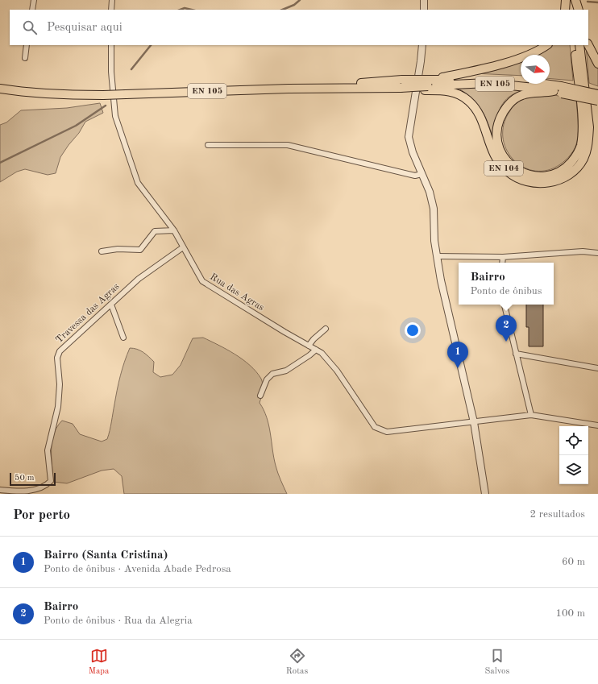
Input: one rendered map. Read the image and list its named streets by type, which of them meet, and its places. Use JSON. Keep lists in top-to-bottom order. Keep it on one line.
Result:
{"streets":{"main road":["EN 105","EN 104"],"street":["Rua das Agras","Travessa das Agras"]},"crossings":[["EN 105","EN 104"],["Rua das Agras","Travessa das Agras"]],"scale_bar":"50 m","north":"right","page":{"search":"Pesquisar aqui","popup":["Bairro","Ponto de ônibus"],"pins":["2","1"],"scale":"50 m","heading":["Por perto","2 resultados"],"list":[{"mark":"1","name":"Bairro (Santa Cristina)","note":"Ponto de ônibus · Avenida Abade Pedrosa","value":"60 m"},{"mark":"2","name":"Bairro","note":"Ponto de ônibus · Rua da Alegria","value":"100 m"}],"nav":["Mapa","Rotas","Salvos"]}}
